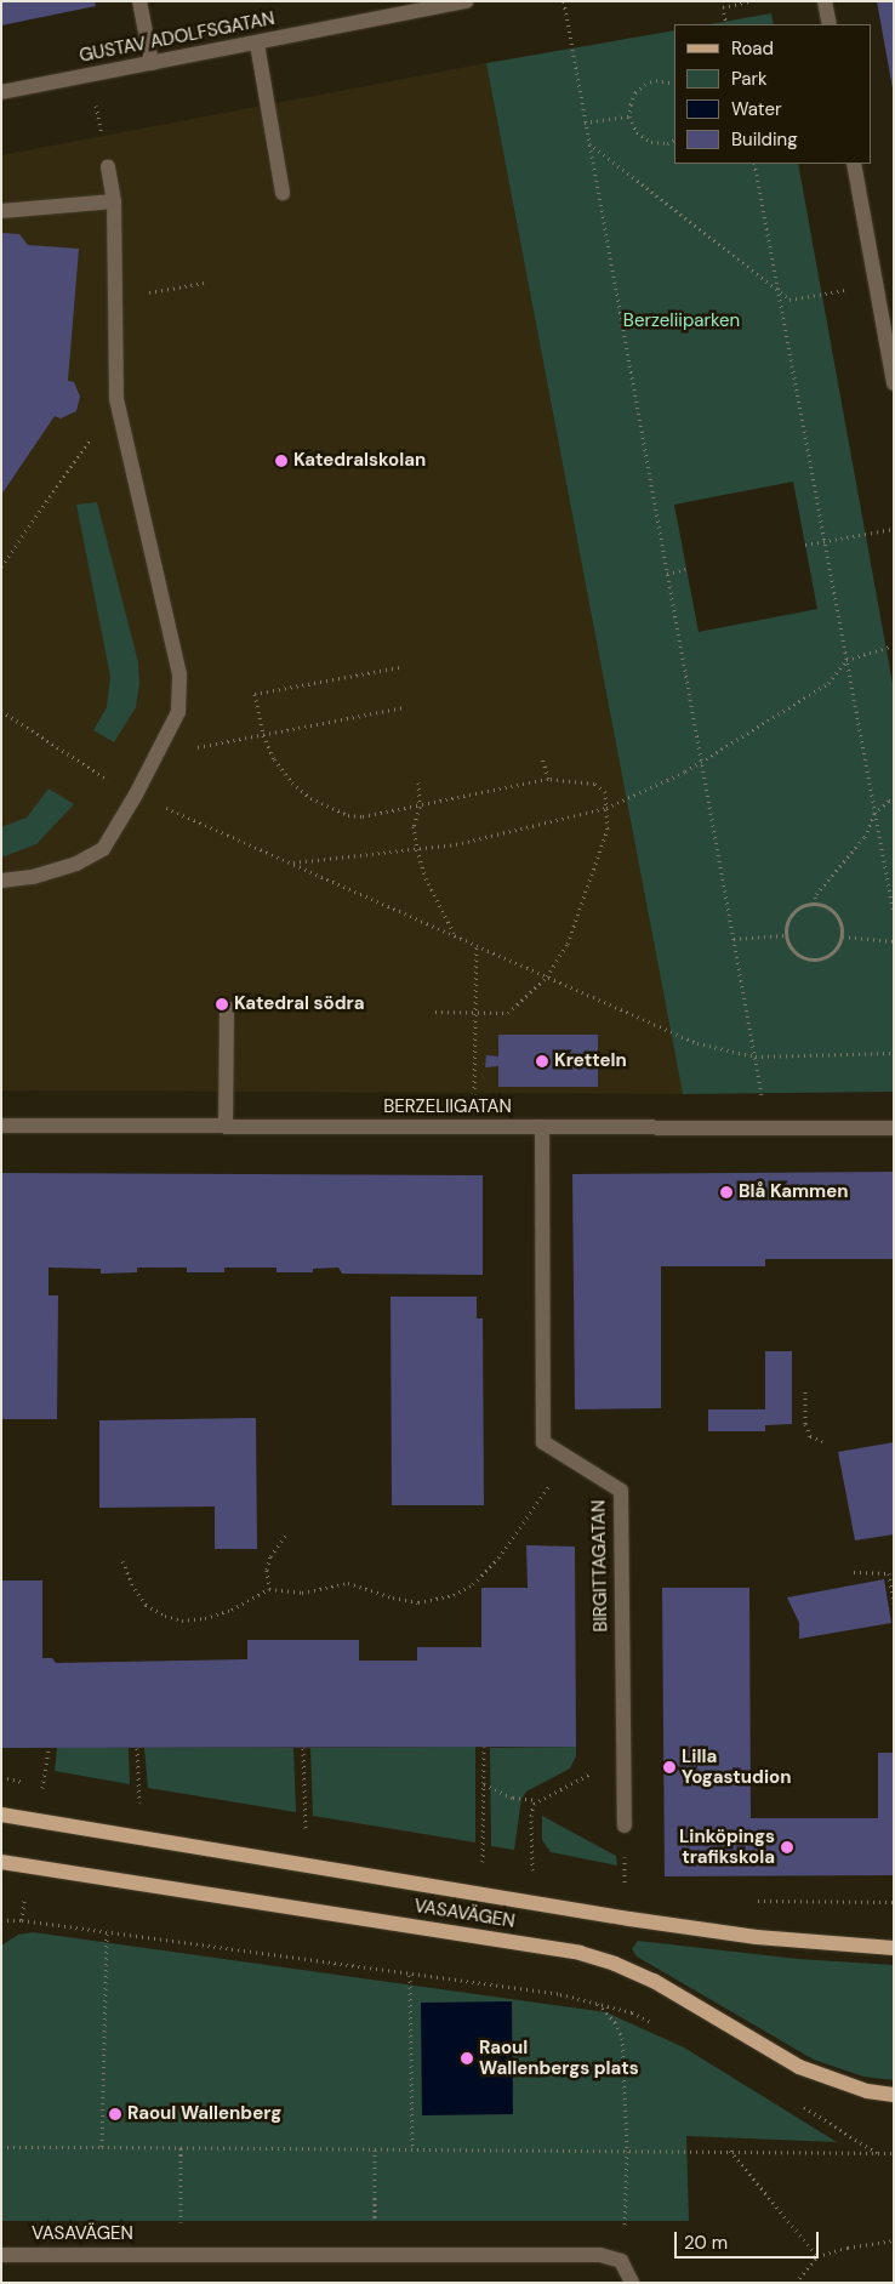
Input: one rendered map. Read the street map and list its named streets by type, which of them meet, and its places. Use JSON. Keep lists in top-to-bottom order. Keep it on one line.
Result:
{"streets":{"main road":["VASAVÄGEN"],"street":["GUSTAV ADOLFSGATAN","BERZELIIGATAN","BIRGITTAGATAN"]},"crossings":[["BERZELIIGATAN","BIRGITTAGATAN"]],"parks":["Berzeliiparken"],"places":["Katedralskolan","Katedral södra","Kretteln","Blå Kammen","Lilla Yogastudion","Linköpings trafikskola","Raoul Wallenbergs plats","Raoul Wallenberg"],"legend":["Road","Park","Water","Building"],"scale_bar":"20 m"}
